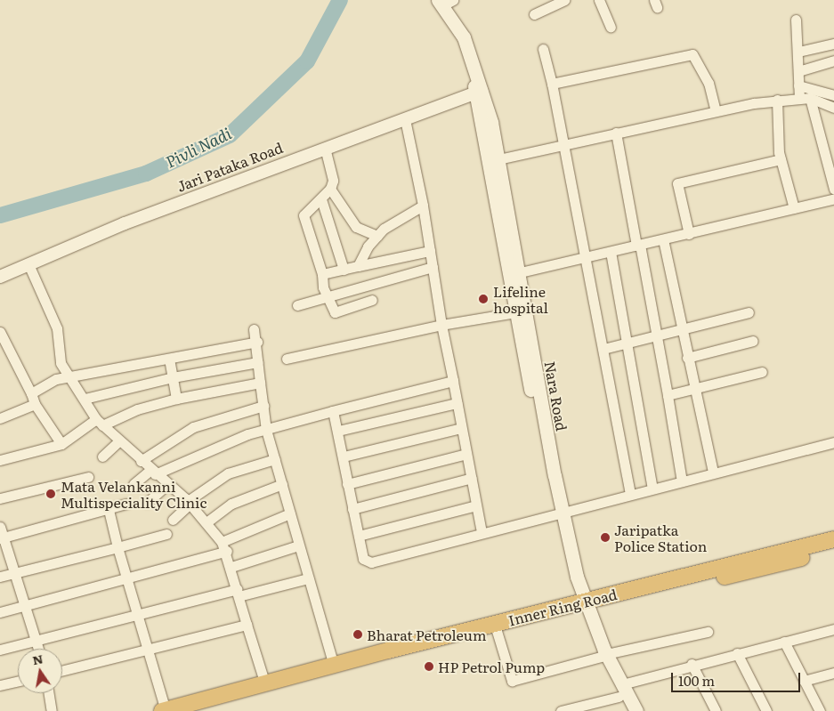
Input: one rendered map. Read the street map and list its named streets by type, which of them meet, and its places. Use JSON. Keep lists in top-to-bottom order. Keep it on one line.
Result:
{"streets":{"highway":["Inner Ring Road"],"main road":["Nara Road"],"street":["Jari Pataka Road"]},"crossings":[["Jari Pataka Road","Nara Road"],["Nara Road","Inner Ring Road"]],"water":["Pivli Nadi"],"places":["Lifeline hospital","Mata Velankanni Multispeciality Clinic","Jaripatka Police Station","Bharat Petroleum","HP Petrol Pump"],"scale_bar":"100 m","north":"top"}
